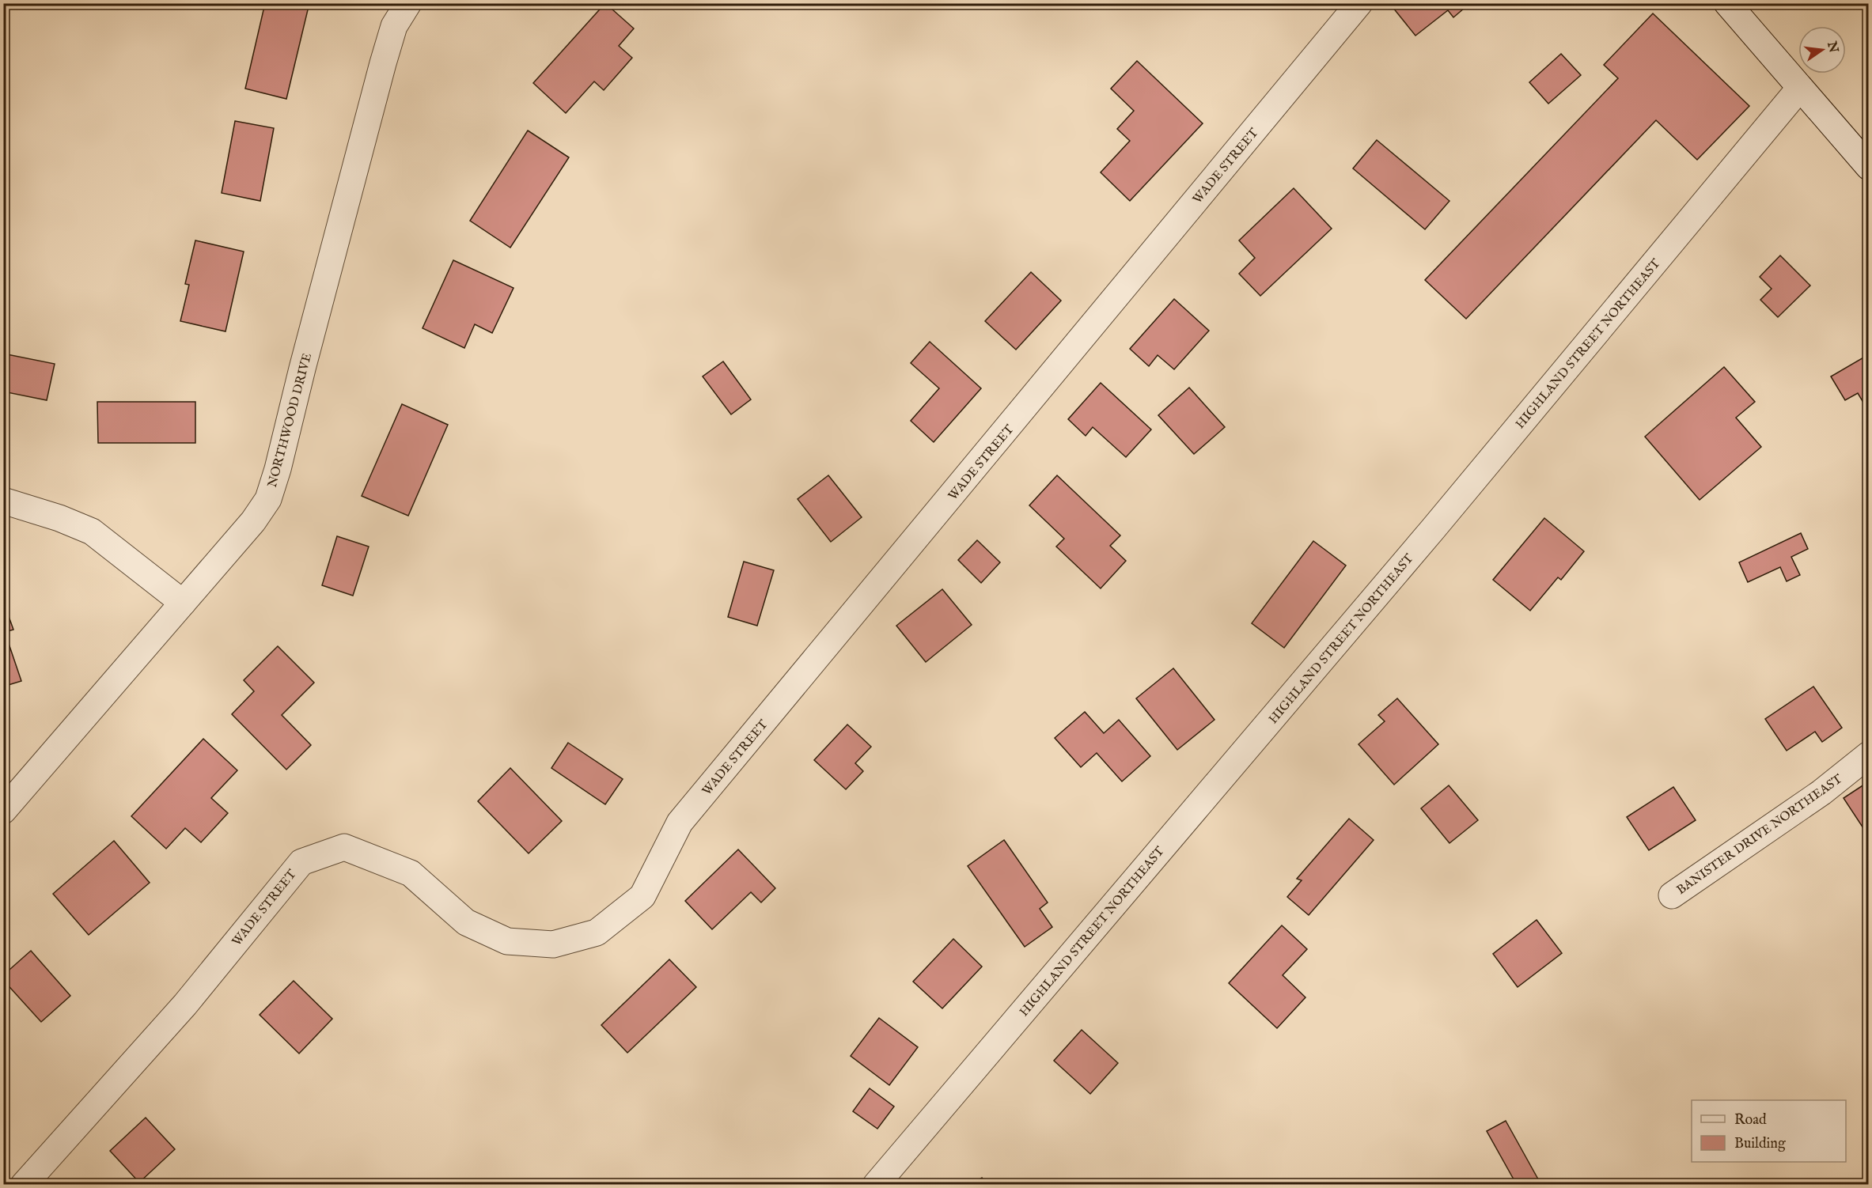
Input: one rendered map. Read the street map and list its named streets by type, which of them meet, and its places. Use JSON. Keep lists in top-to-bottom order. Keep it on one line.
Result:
{"streets":{"street":["WADE STREET","HIGHLAND STREET NORTHEAST","NORTHWOOD DRIVE","BANISTER DRIVE NORTHEAST"]},"legend":["Road","Building"],"north":"right"}
